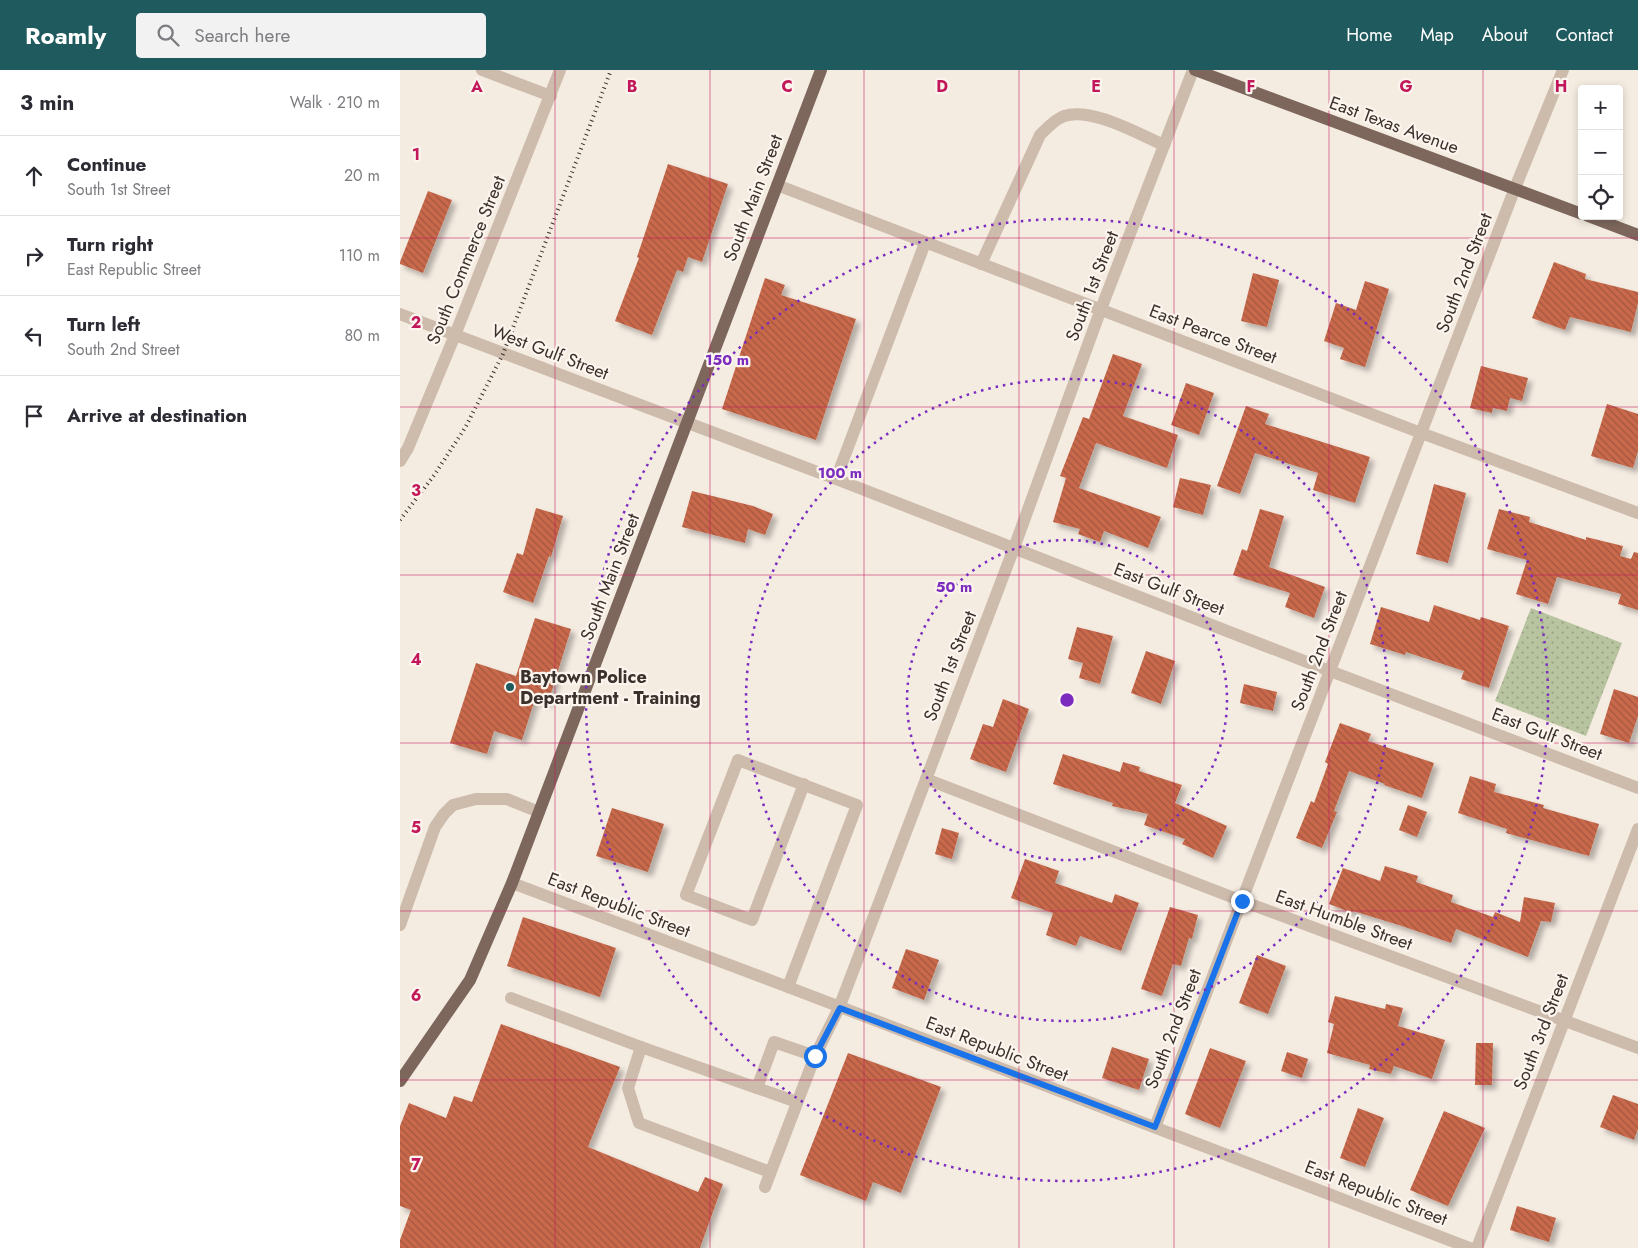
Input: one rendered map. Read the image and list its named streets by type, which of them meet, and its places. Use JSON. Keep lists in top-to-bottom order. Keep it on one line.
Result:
{"streets":{"main road":["East Texas Avenue","South Main Street"],"street":["South Commerce Street","South 2nd Street","South 1st Street","East Pearce Street","West Gulf Street","East Gulf Street","East Republic Street","East Humble Street","South 3rd Street"]},"crossings":[["East Texas Avenue","South 2nd Street"],["East Texas Avenue","South 1st Street"],["South Main Street","East Pearce Street"],["South Main Street","West Gulf Street"],["South Main Street","East Gulf Street"],["South Main Street","East Republic Street"],["South Commerce Street","West Gulf Street"],["South 2nd Street","East Pearce Street"],["South 2nd Street","East Gulf Street"],["South 2nd Street","East Republic Street"],["South 2nd Street","East Humble Street"],["South 1st Street","East Pearce Street"],["South 1st Street","East Gulf Street"],["South 1st Street","East Republic Street"],["South 1st Street","East Humble Street"],["West Gulf Street","East Gulf Street"],["East Humble Street","South 3rd Street"]],"places":["Baytown Police Department - Training"],"page":{"header":"Roamly","search":"Search here","nav":["Home","Map","About","Contact"],"heading":["3 min","Walk · 210 m"],"map_buttons":["+","−"],"list":[["Continue","South 1st Street","20 m"],["Turn right","East Republic Street","110 m"],["Turn left","South 2nd Street","80 m"],"Arrive at destination"]},"grid":{"columns":["A","B","C","D","E","F","G","H"],"rows":["1","2","3","4","5","6","7"]},"rings":["150 m","100 m","50 m"]}
